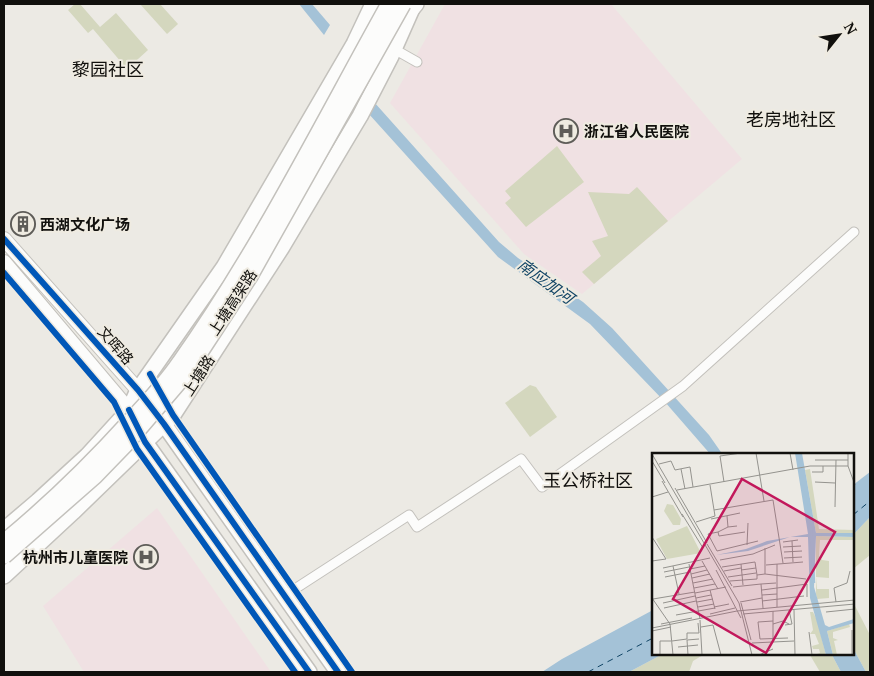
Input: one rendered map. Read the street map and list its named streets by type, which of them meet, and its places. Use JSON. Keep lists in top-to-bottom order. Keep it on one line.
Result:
{"streets":{"main road":["上塘高架路","文晖路","上塘路"]},"crossings":[["上塘高架路","上塘路"],["文晖路","上塘路"]],"districts":["黎园社区","老房地社区","玉公桥社区"],"water":["南应加河"],"places":{"hospital":["浙江省人民医院","杭州市儿童医院"],"building":["西湖文化广场"]},"north":"top right"}
